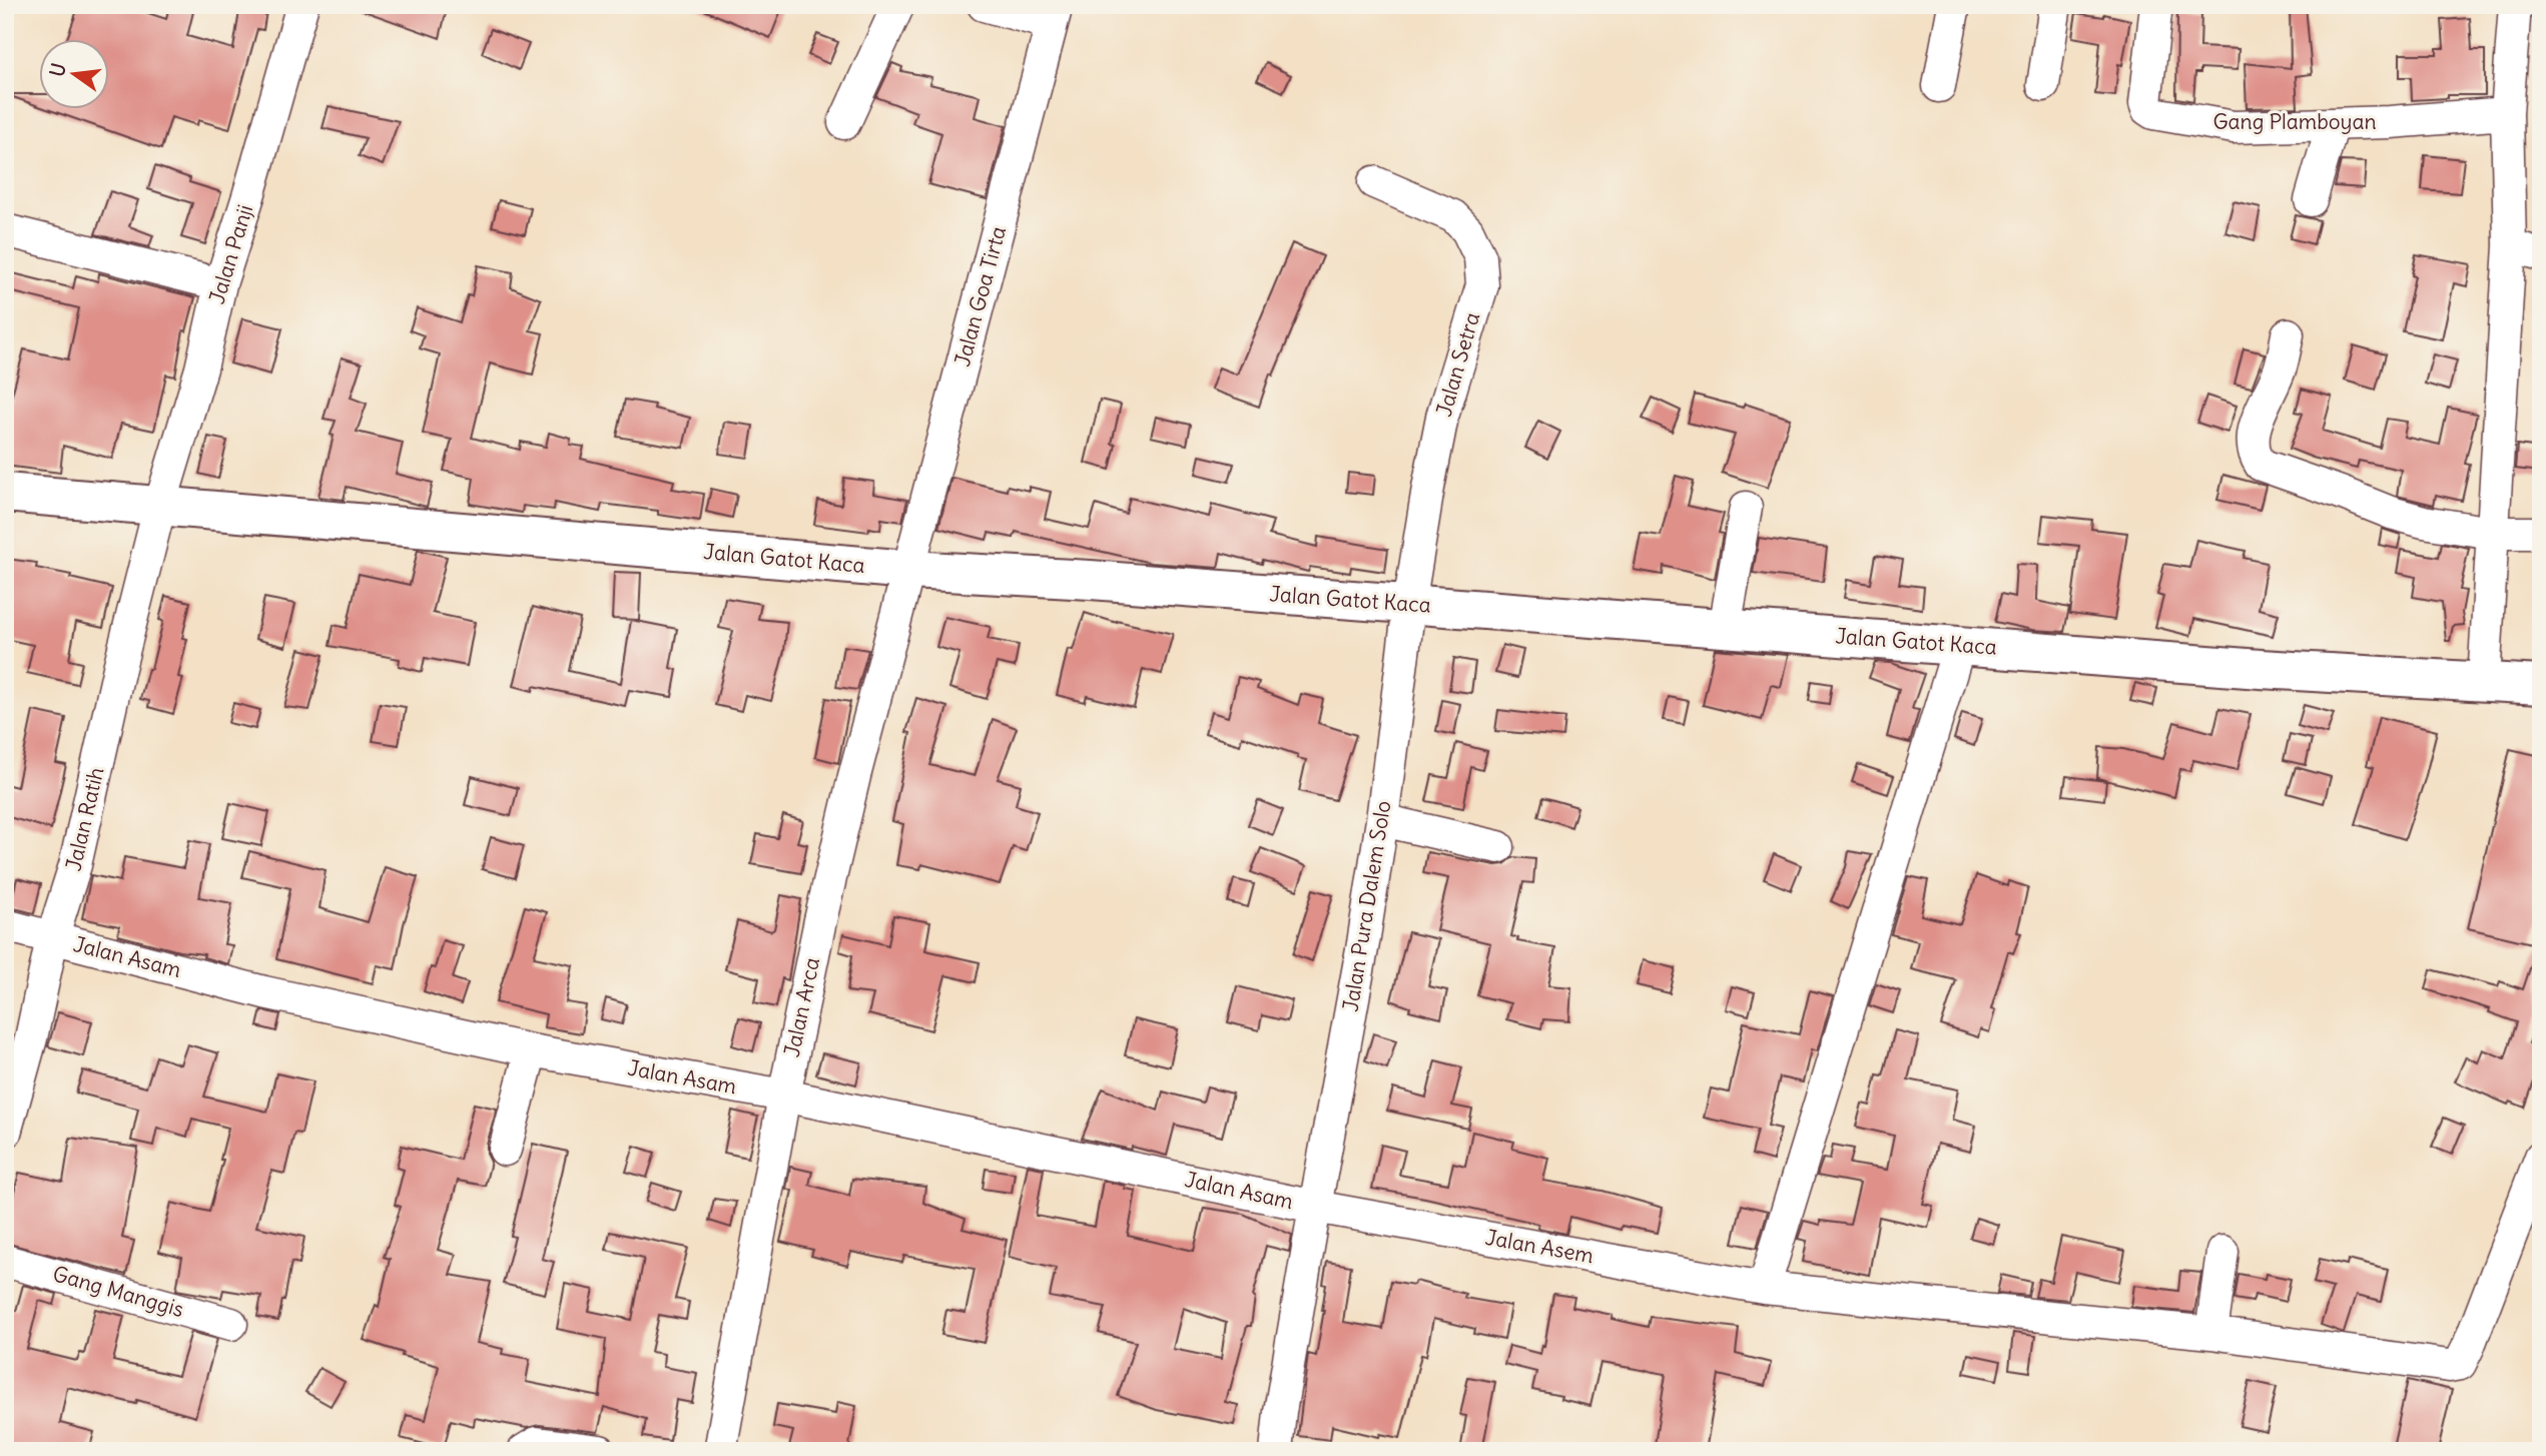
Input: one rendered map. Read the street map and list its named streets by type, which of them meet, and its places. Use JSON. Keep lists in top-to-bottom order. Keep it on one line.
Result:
{"streets":{"main road":["Jalan Gatot Kaca"],"street":["Gang Plamboyan","Jalan Panji","Jalan Goa Tirta","Jalan Setra","Jalan Ratih","Jalan Pura Dalem Solo","Jalan Asam","Jalan Arca","Jalan Asem","Gang Manggis"]},"crossings":[["Jalan Panji","Jalan Gatot Kaca"],["Jalan Panji","Jalan Ratih"],["Jalan Goa Tirta","Jalan Gatot Kaca"],["Jalan Goa Tirta","Jalan Arca"],["Jalan Setra","Jalan Gatot Kaca"],["Jalan Setra","Jalan Pura Dalem Solo"],["Jalan Gatot Kaca","Jalan Ratih"],["Jalan Gatot Kaca","Jalan Pura Dalem Solo"],["Jalan Gatot Kaca","Jalan Arca"],["Jalan Ratih","Jalan Asam"],["Jalan Pura Dalem Solo","Jalan Asam"],["Jalan Pura Dalem Solo","Jalan Asem"],["Jalan Asam","Jalan Arca"],["Jalan Asam","Jalan Asem"]],"north":"left"}
